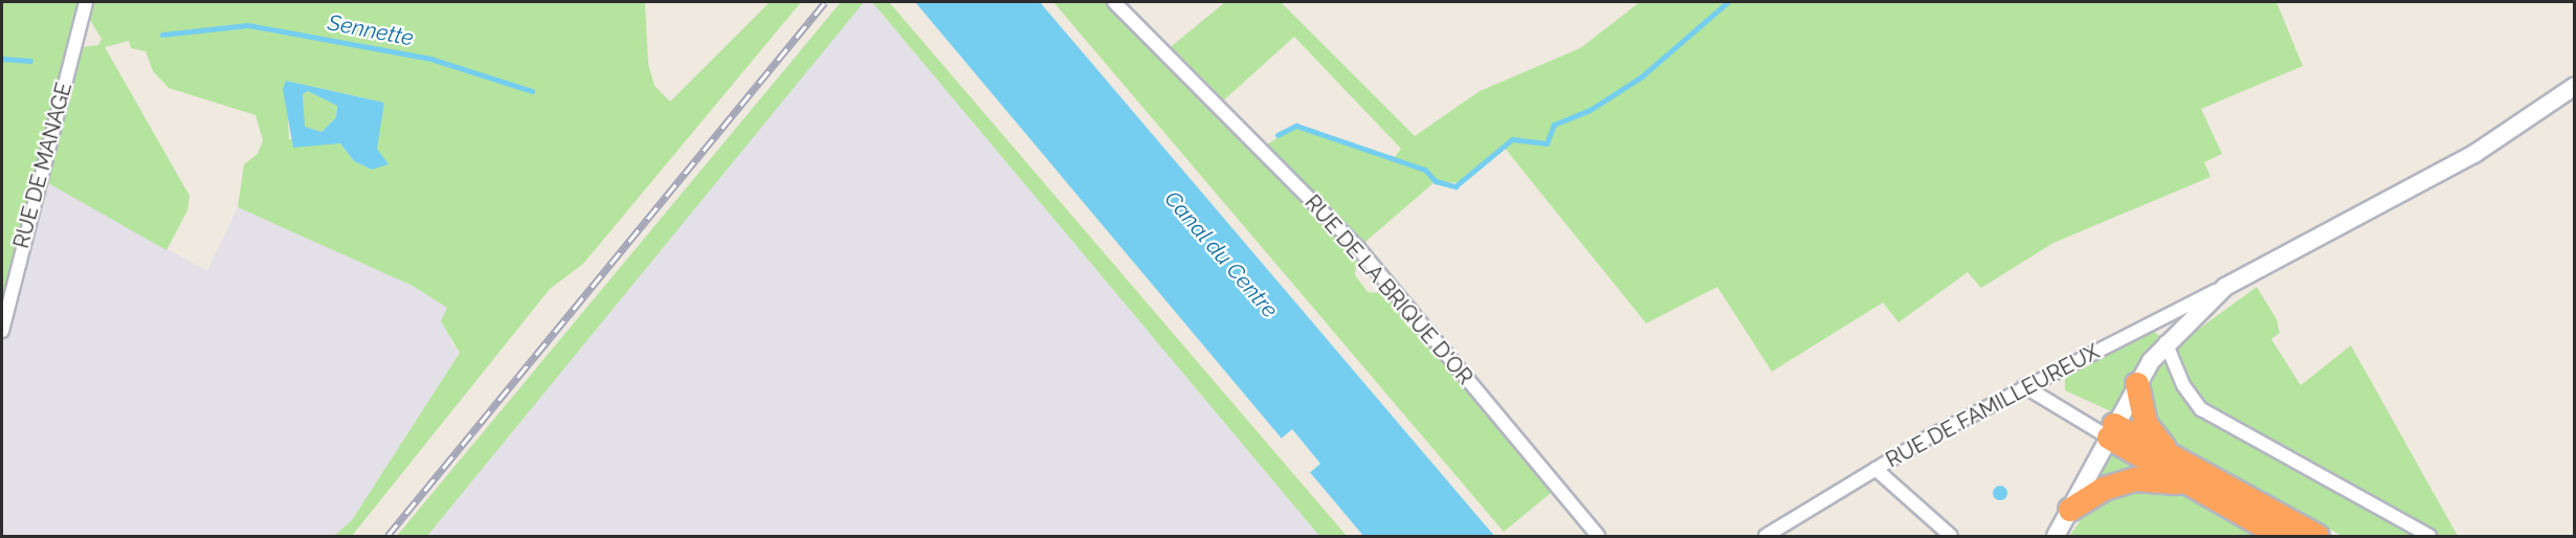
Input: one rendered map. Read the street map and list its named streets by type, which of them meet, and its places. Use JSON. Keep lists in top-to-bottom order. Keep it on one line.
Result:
{"streets":{"street":["RUE DE MANAGE","RUE DE LA BRIQUE D'OR","RUE DE FAMILLEUREUX"]},"water":["Sennette","Canal du Centre"]}
